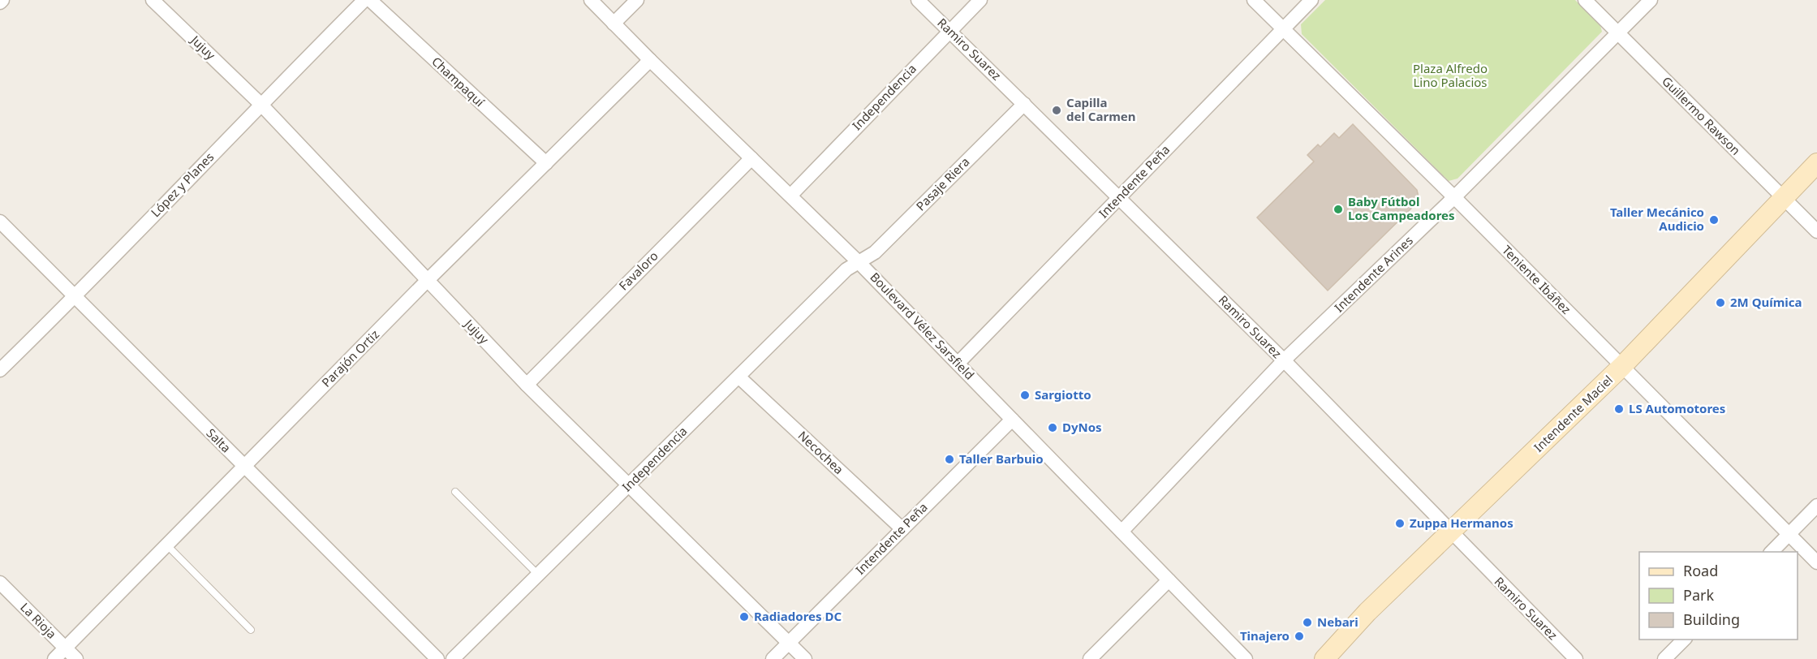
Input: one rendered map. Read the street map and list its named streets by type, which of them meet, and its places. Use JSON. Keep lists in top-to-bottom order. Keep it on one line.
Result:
{"streets":{"main road":["Intendente Maciel"],"street":["Jujuy","Ramiro Suarez","Champaquí","Independencia","Guillermo Rawson","Intendente Peña","Pasaje Riera","López y Planes","Favaloro","Intendente Arines","Teniente Ibáñez","Boulevard Vélez Sarsfield","Parajón Ortiz","Salta","Necochea","La Rioja"]},"crossings":[["Jujuy","Independencia"],["Jujuy","Intendente Peña"],["Jujuy","López y Planes"],["Jujuy","Favaloro"],["Jujuy","Parajón Ortiz"],["Ramiro Suarez","Independencia"],["Ramiro Suarez","Intendente Peña"],["Ramiro Suarez","Pasaje Riera"],["Ramiro Suarez","Intendente Arines"],["Ramiro Suarez","Intendente Maciel"],["Champaquí","Parajón Ortiz"],["Independencia","Pasaje Riera"],["Independencia","Boulevard Vélez Sarsfield"],["Independencia","Necochea"],["Guillermo Rawson","Intendente Arines"],["Guillermo Rawson","Intendente Maciel"],["Intendente Peña","Teniente Ibáñez"],["Intendente Peña","Boulevard Vélez Sarsfield"],["Intendente Peña","Necochea"],["Pasaje Riera","Boulevard Vélez Sarsfield"],["López y Planes","Salta"],["Favaloro","Boulevard Vélez Sarsfield"],["Intendente Arines","Teniente Ibáñez"],["Intendente Arines","Boulevard Vélez Sarsfield"],["Teniente Ibáñez","Intendente Maciel"],["Boulevard Vélez Sarsfield","Parajón Ortiz"],["Parajón Ortiz","Salta"],["Parajón Ortiz","La Rioja"]],"parks":["Plaza Alfredo Lino Palacios"],"places":["Capilla del Carmen","Baby Fútbol Los Campeadores","Taller Mecánico Audicio","2M Química","Sargiotto","LS Automotores","DyNos","Taller Barbuio","Zuppa Hermanos","Radiadores DC","Nebari","Tinajero"],"legend":["Road","Park","Building"]}
